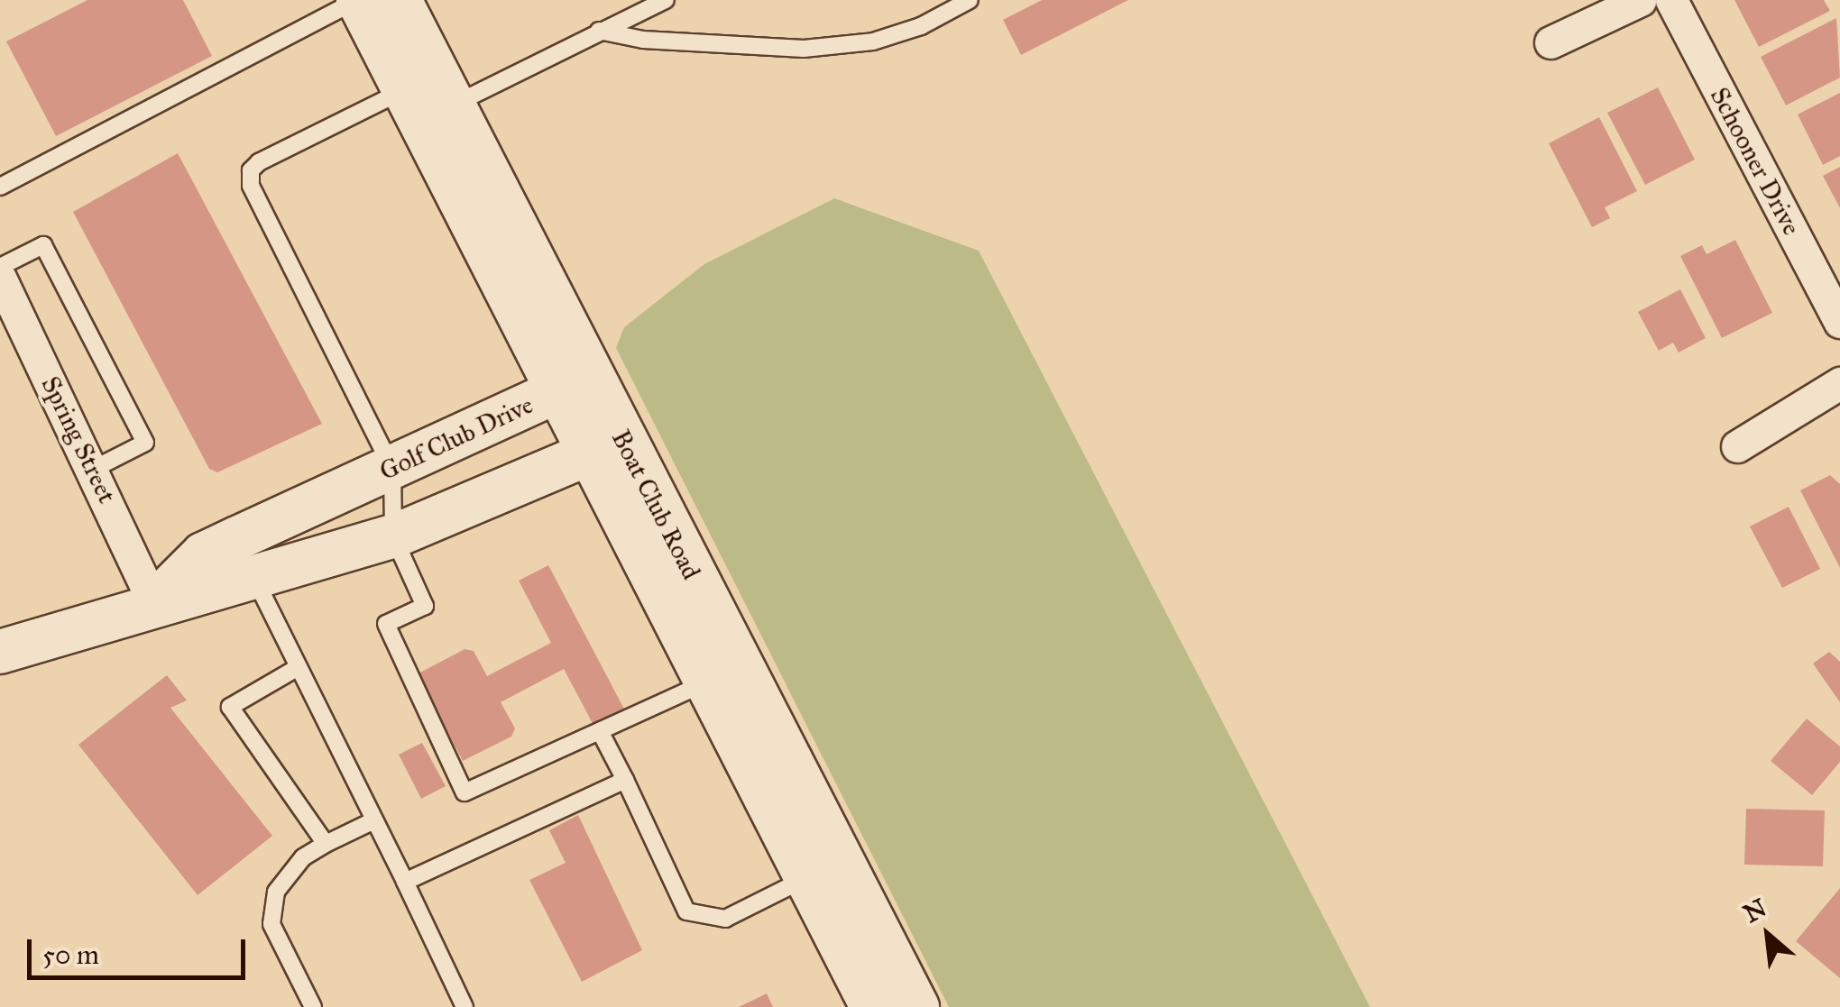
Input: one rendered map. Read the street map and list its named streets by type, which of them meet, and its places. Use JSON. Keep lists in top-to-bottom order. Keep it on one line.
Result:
{"streets":{"main road":["Golf Club Drive","Boat Club Road"],"street":["Schooner Drive","Spring Street"]},"crossings":[["Golf Club Drive","Spring Street"],["Golf Club Drive","Boat Club Road"]],"scale_bar":"50 m","north":"top left"}
